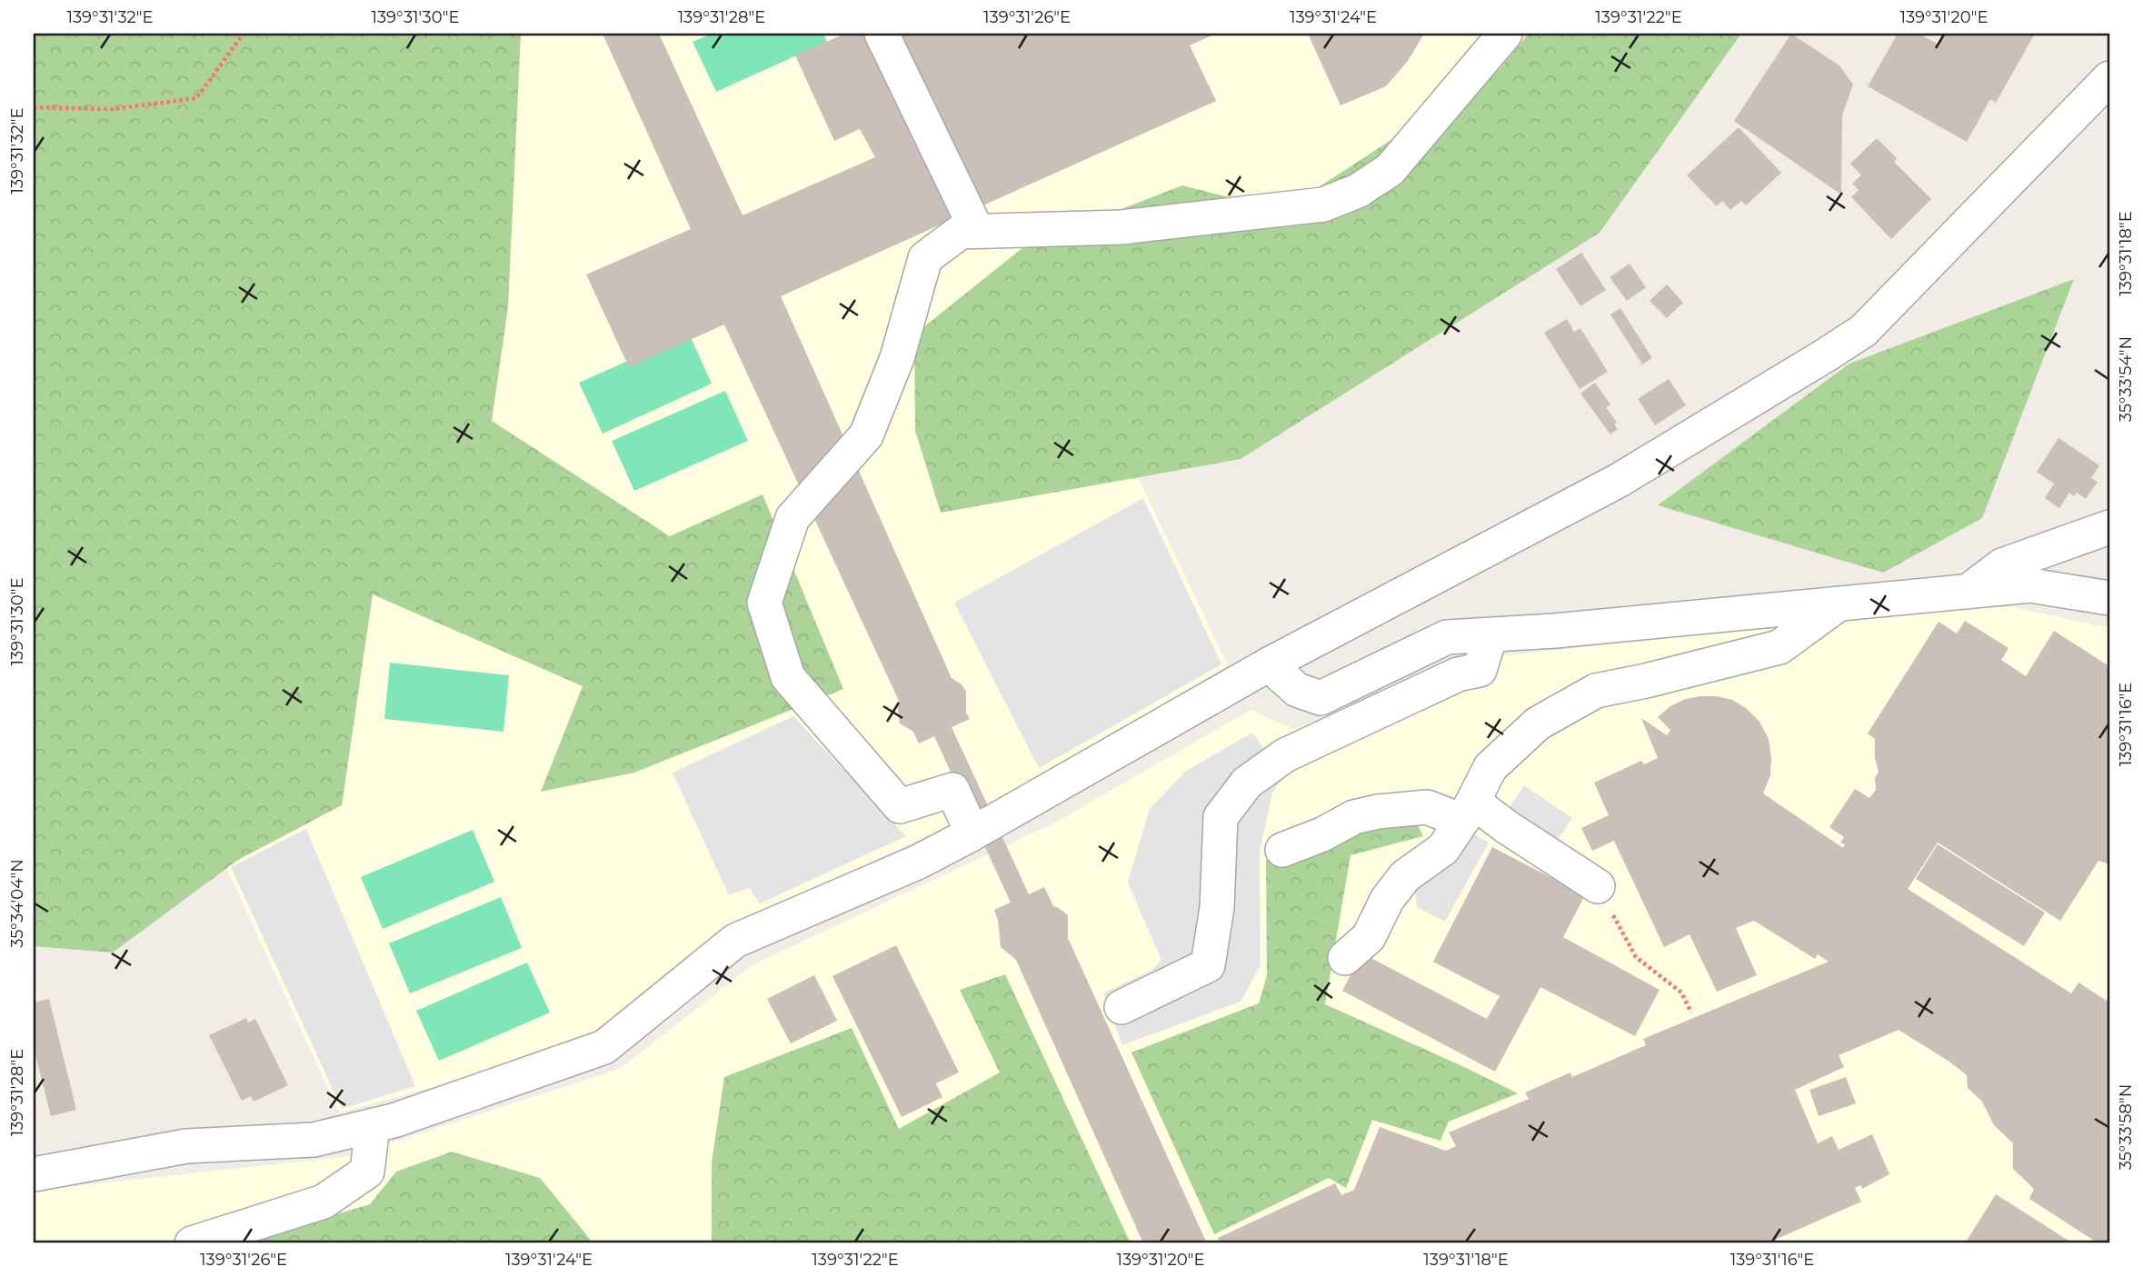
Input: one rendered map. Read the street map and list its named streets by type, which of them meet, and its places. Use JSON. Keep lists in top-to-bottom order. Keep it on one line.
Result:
{"coordinates":["139°31'32\"E","139°31'30\"E","139°31'28\"E","139°31'26\"E","139°31'24\"E","139°31'22\"E","139°31'20\"E","139°31'18\"E","35°33'54\"N","139°31'16\"E","35°34'04\"N","35°33'58\"N"]}
